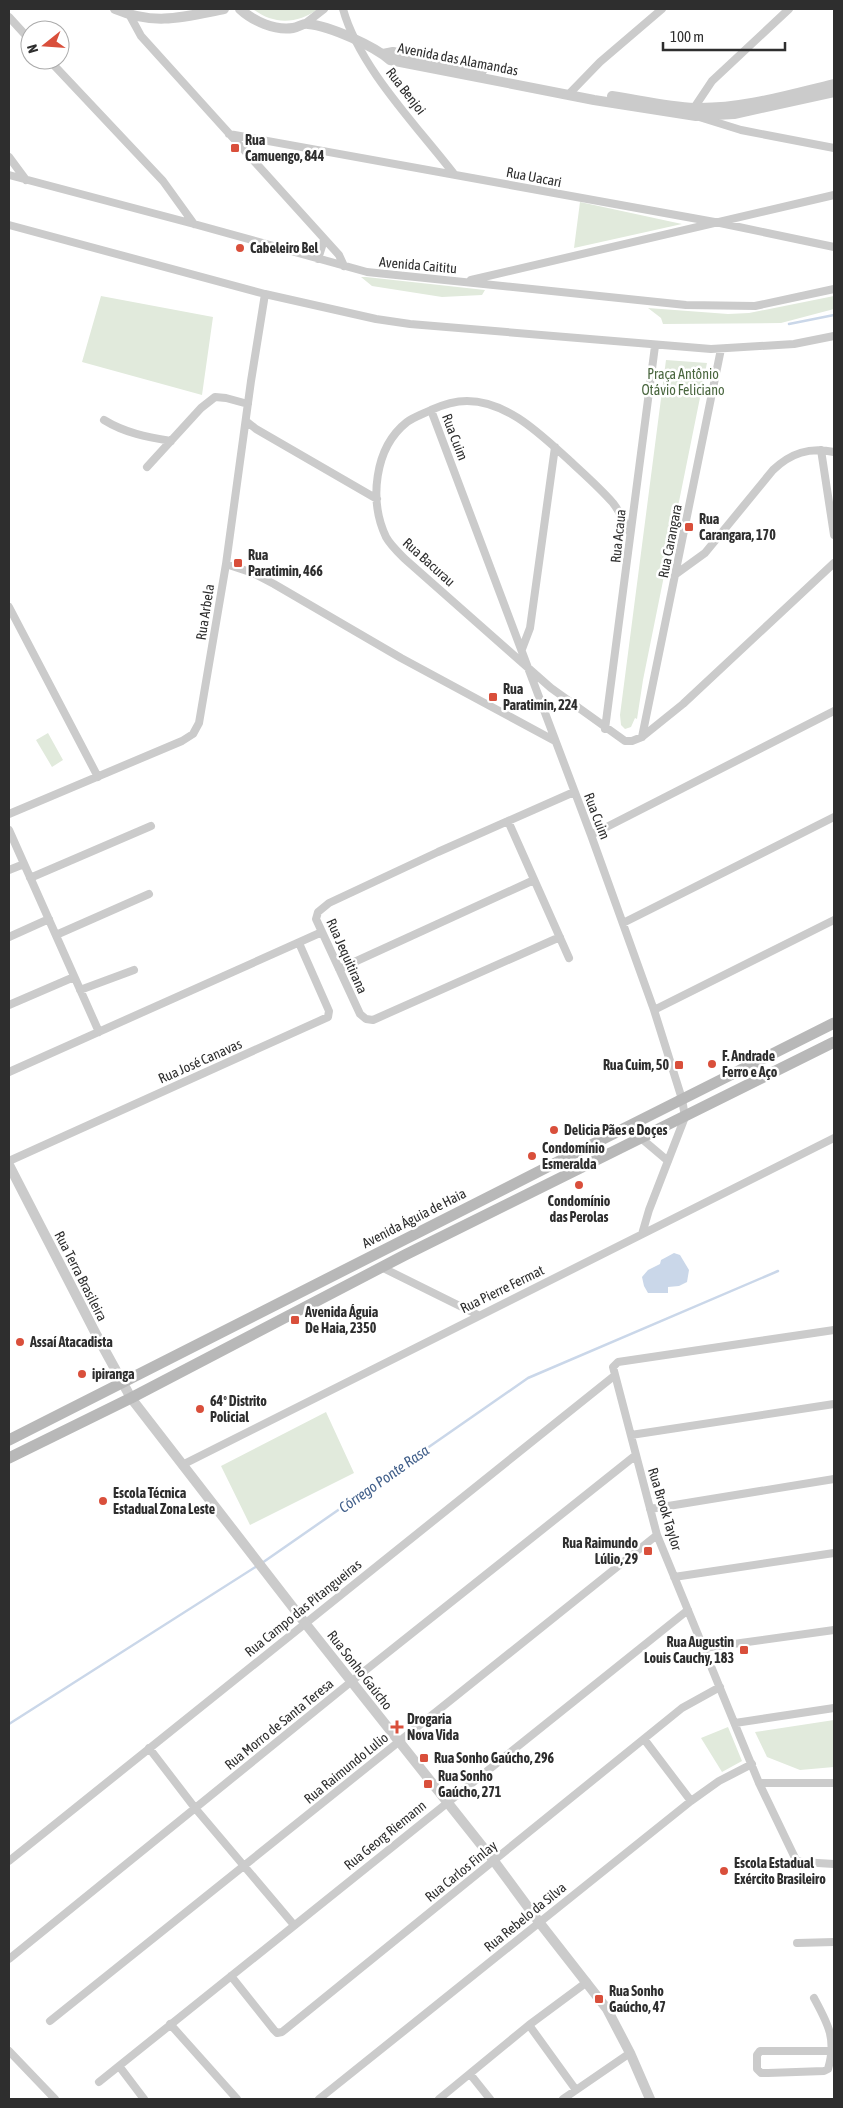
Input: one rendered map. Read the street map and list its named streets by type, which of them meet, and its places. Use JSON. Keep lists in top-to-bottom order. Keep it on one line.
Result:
{"streets":{"main road":["Avenida Águia de Haia"],"street":["Avenida das Alamandas","Rua Benjoi","Rua Uacari","Avenida Caititu","Rua Cuim","Rua Acaua","Rua Carangara","Rua Bacurau","Rua Arbela","Rua Jequitirana","Rua José Canavas","Rua Terra Brasileira","Rua Pierre Fermat","Rua Brook Taylor","Rua Campo das Pitangueiras","Rua Sonho Gaúcho","Rua Morro de Santa Teresa","Rua Raimundo Lulio","Rua Georg Riemann","Rua Carlos Finlay","Rua Rebelo da Silva"]},"crossings":[["Avenida das Alamandas","Rua Benjoi"],["Rua Benjoi","Rua Uacari"],["Rua Cuim","Rua Bacurau"],["Rua Cuim","Rua Jequitirana"],["Rua Cuim","Avenida Águia de Haia"],["Rua Acaua","Rua Bacurau"],["Avenida Águia de Haia","Rua Terra Brasileira"],["Avenida Águia de Haia","Rua Sonho Gaúcho"],["Rua Terra Brasileira","Rua Sonho Gaúcho"],["Rua Pierre Fermat","Rua Sonho Gaúcho"],["Rua Brook Taylor","Rua Campo das Pitangueiras"],["Rua Brook Taylor","Rua Morro de Santa Teresa"],["Rua Brook Taylor","Rua Raimundo Lulio"],["Rua Brook Taylor","Rua Georg Riemann"],["Rua Brook Taylor","Rua Carlos Finlay"],["Rua Brook Taylor","Rua Rebelo da Silva"],["Rua Campo das Pitangueiras","Rua Sonho Gaúcho"],["Rua Sonho Gaúcho","Rua Morro de Santa Teresa"],["Rua Sonho Gaúcho","Rua Raimundo Lulio"],["Rua Sonho Gaúcho","Rua Georg Riemann"],["Rua Sonho Gaúcho","Rua Carlos Finlay"],["Rua Sonho Gaúcho","Rua Rebelo da Silva"],["Rua Georg Riemann","Rua Carlos Finlay"]],"water":["Córrego Ponte Rasa"],"parks":["Praça Antônio Otávio Feliciano"],"places":{"transit":["Rua Camuengo, 844","Rua Carangara, 170","Rua Paratimin, 466","Rua Paratimin, 224","Rua Cuim, 50","Avenida Águia De Haia, 2350","Rua Raimundo Lúlio, 29","Rua Augustin Louis Cauchy, 183","Rua Sonho Gaúcho, 296","Rua Sonho Gaúcho, 271","Rua Sonho Gaúcho, 47"],"other":["Cabeleiro Bel","F. Andrade Ferro e Aço","Delicia Pães e Doçes","Condomínio Esmeralda","Condomínio das Perolas","Assaí Atacadista","ipiranga","64º Distrito Policial","Escola Técnica Estadual Zona Leste","Escola Estadual Exército Brasileiro"],"health":["Drogaria Nova Vida"]},"scale_bar":"100 m","north":"left"}
